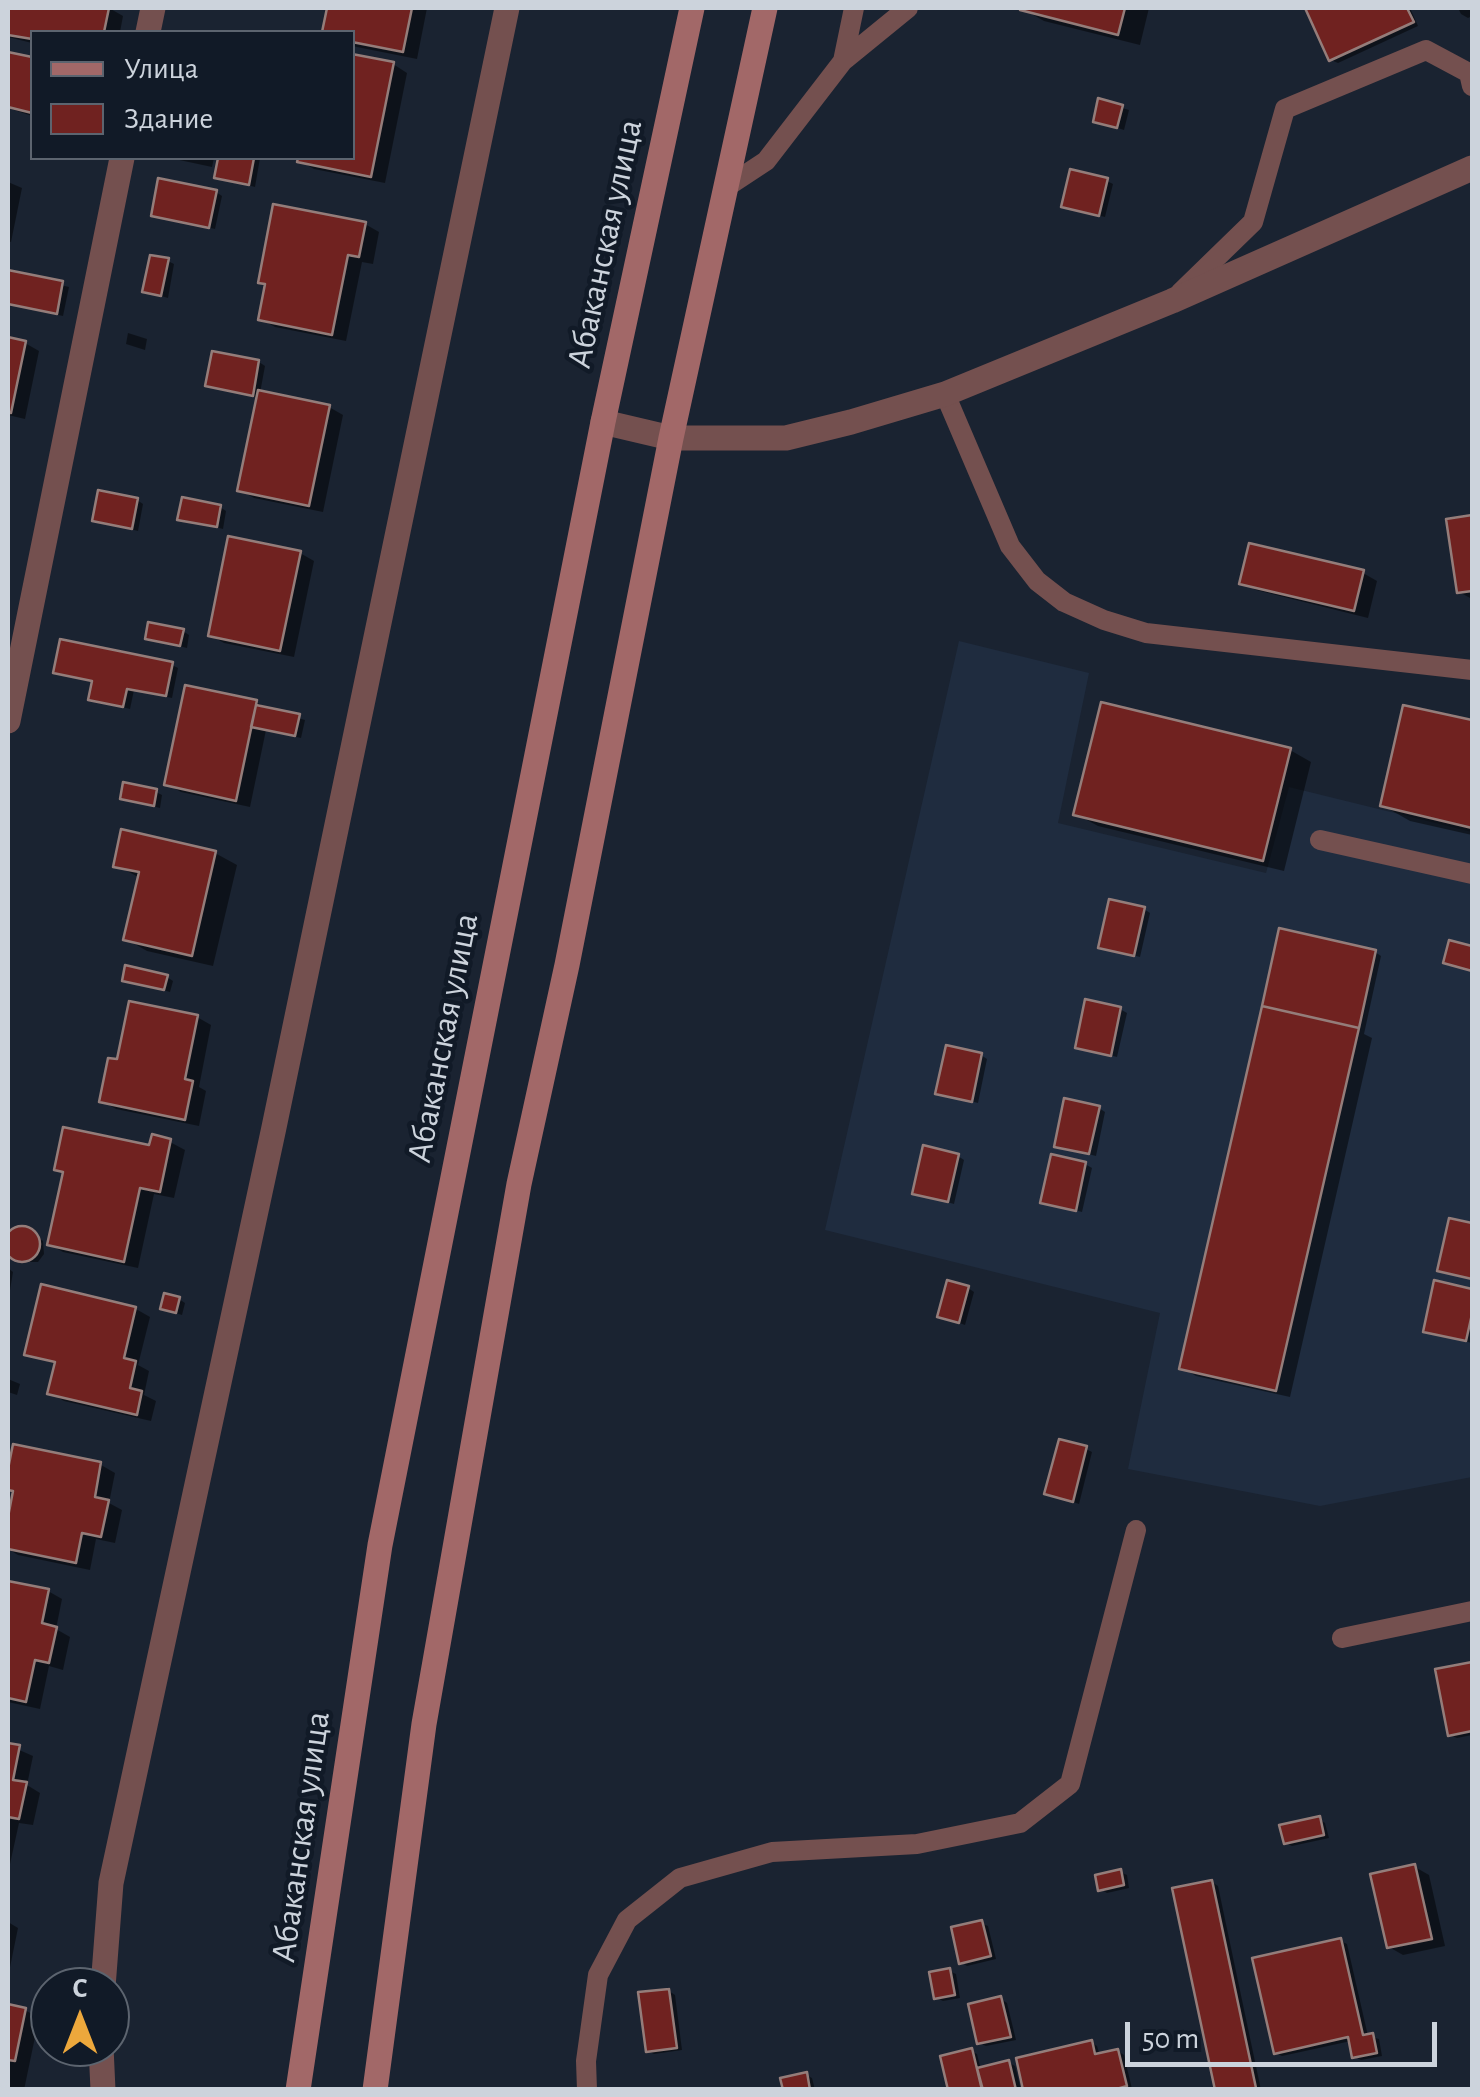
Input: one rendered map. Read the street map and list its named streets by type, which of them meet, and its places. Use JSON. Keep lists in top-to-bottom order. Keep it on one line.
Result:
{"streets":{"main road":["Абаканская улица"]},"legend":["Улица","Здание"],"scale_bar":"50 m","north":"top"}
